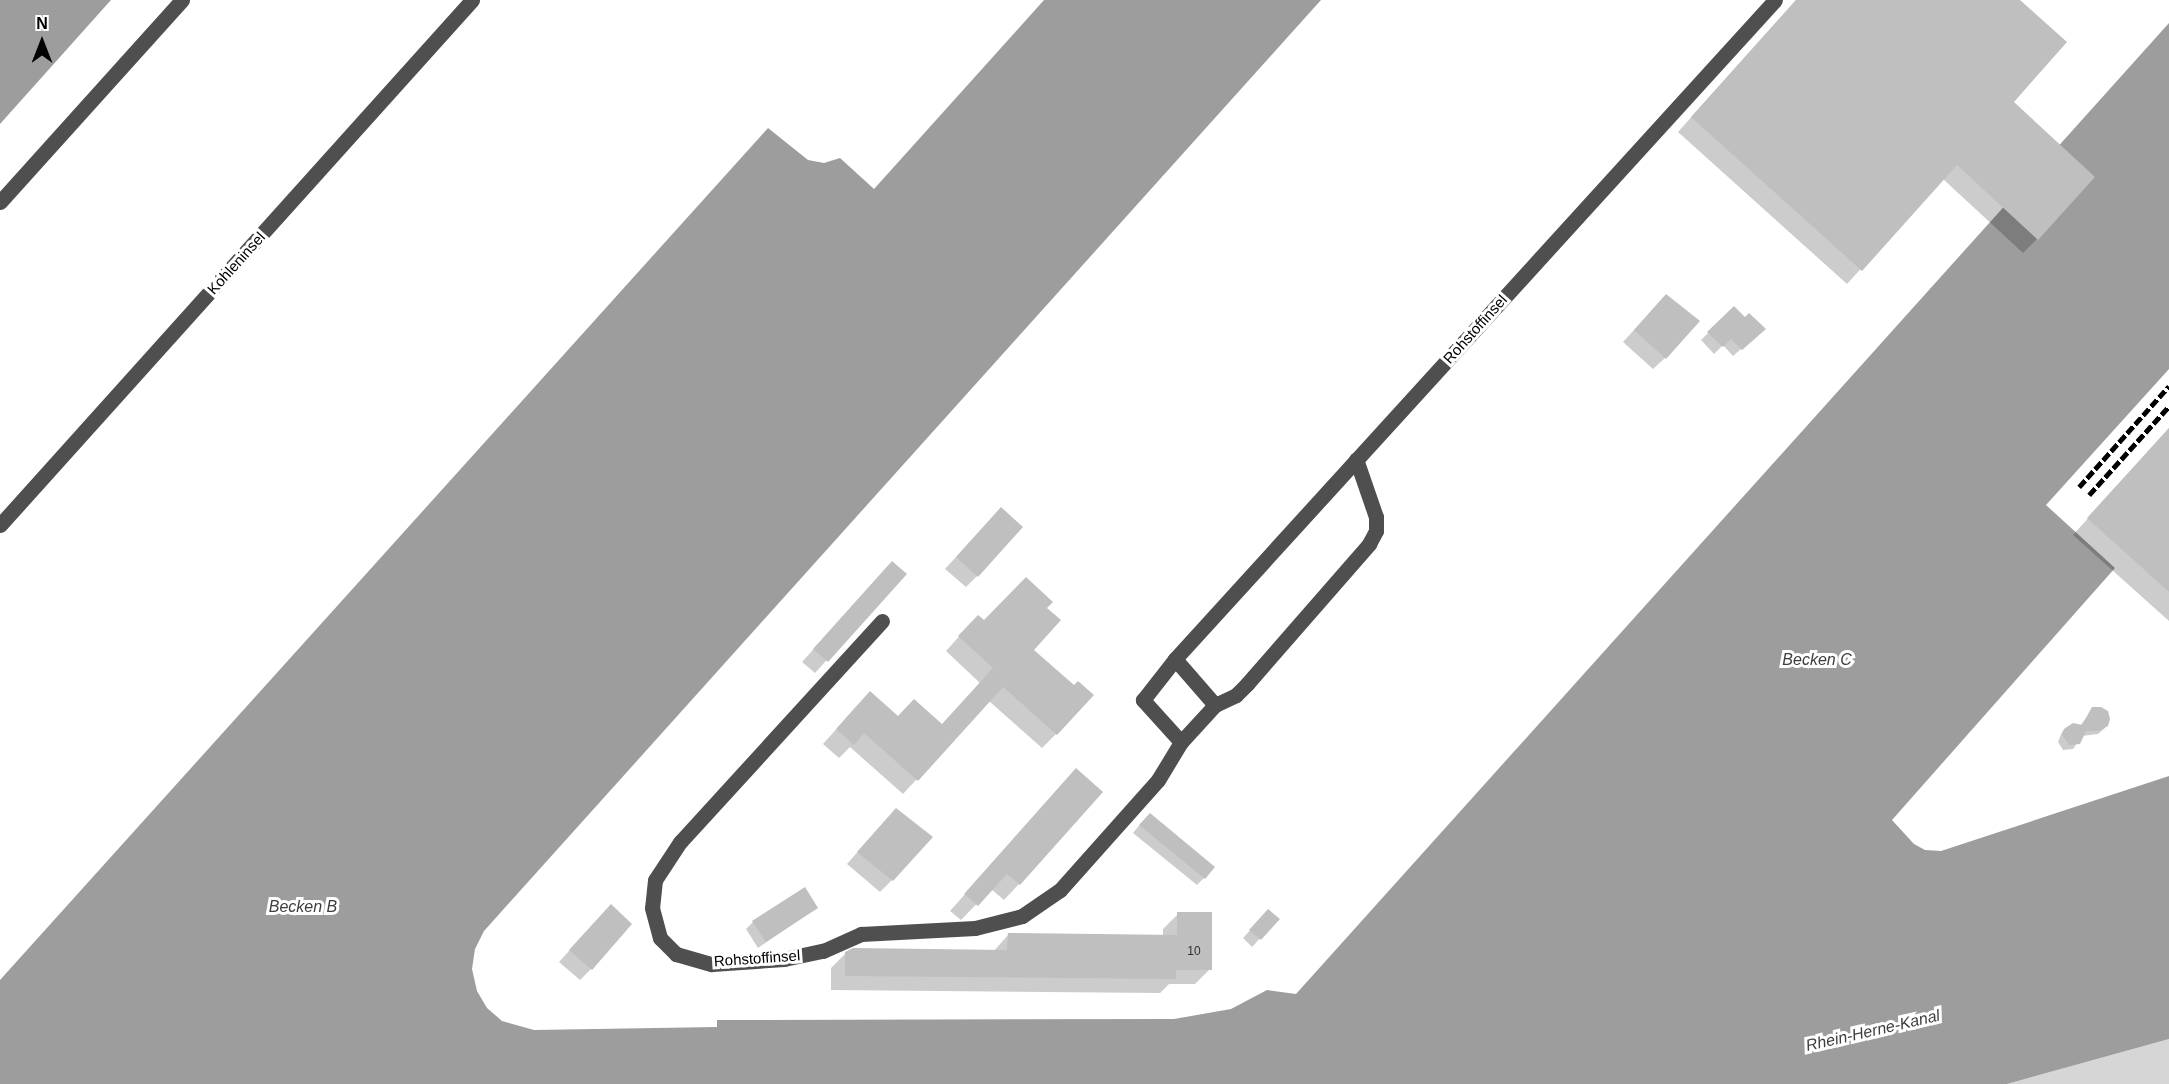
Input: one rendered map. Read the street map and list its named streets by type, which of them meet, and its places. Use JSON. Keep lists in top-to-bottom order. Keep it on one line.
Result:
{"streets":{"street":["Kohleninsel","Rohstoffinsel"]},"water":["Becken C","Becken B","Rhein-Herne-Kanal"],"house_numbers":["10"],"north":"top"}
